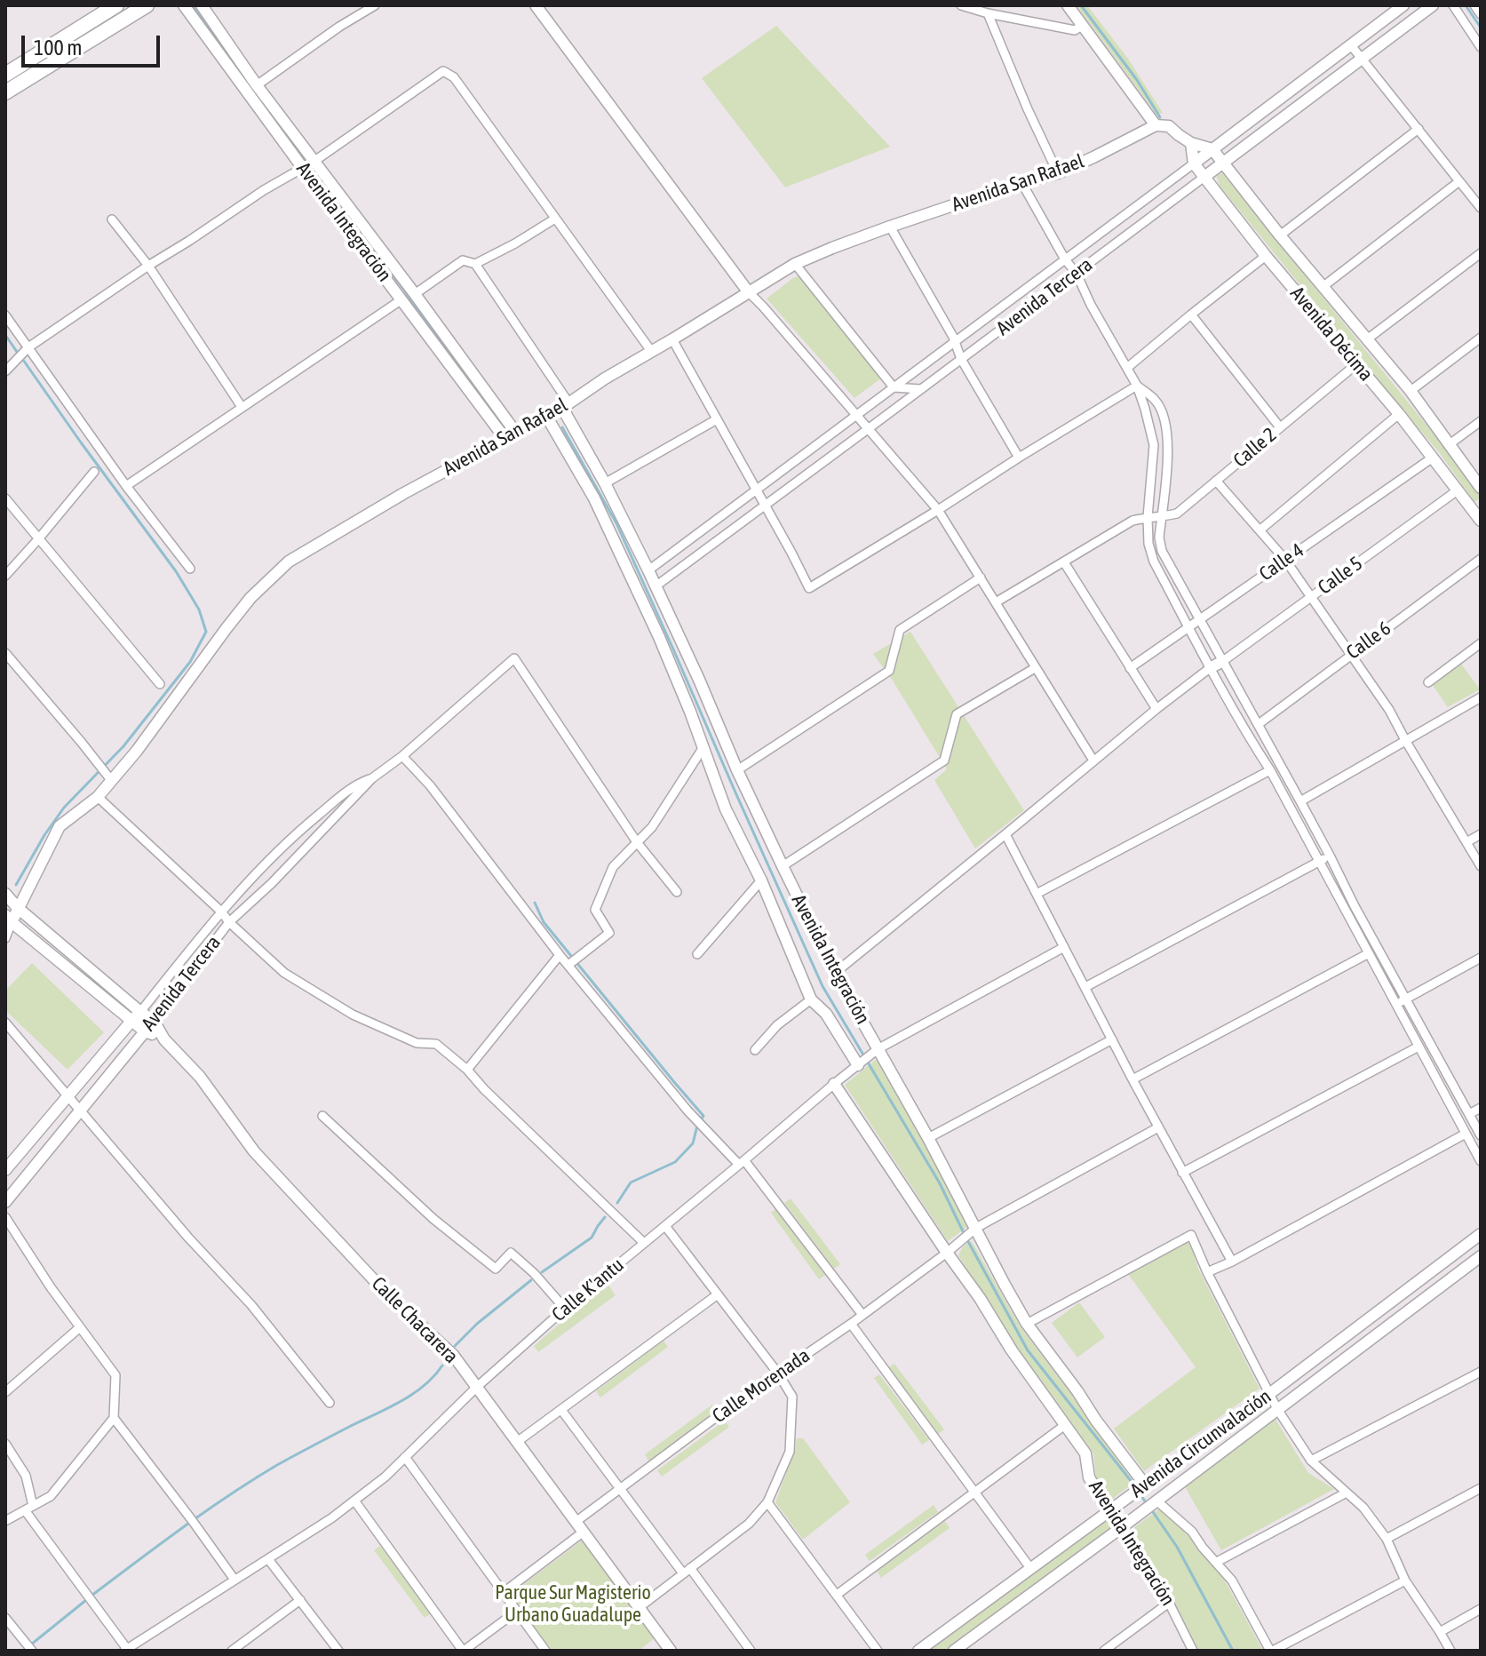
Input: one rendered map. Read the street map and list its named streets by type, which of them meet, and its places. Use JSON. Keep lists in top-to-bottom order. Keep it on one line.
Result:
{"streets":{"street":["Avenida San Rafael","Avenida Integración","Avenida Tercera","Avenida Décima","Calle 2","Calle 4","Calle 5","Calle 6","Calle K'antu","Calle Chacarera","Calle Morenada","Avenida Circunvalación"]},"crossings":[["Avenida San Rafael","Avenida Integración"],["Avenida Integración","Avenida Tercera"],["Avenida Integración","Calle K'antu"],["Avenida Integración","Calle Morenada"],["Avenida Integración","Avenida Circunvalación"],["Avenida Tercera","Avenida Décima"],["Avenida Décima","Calle 2"],["Avenida Décima","Calle 4"],["Avenida Décima","Calle 5"],["Calle K'antu","Calle Chacarera"],["Calle Chacarera","Calle Morenada"]],"parks":["Parque Sur Magisterio Urbano Guadalupe"],"scale_bar":"100 m"}
